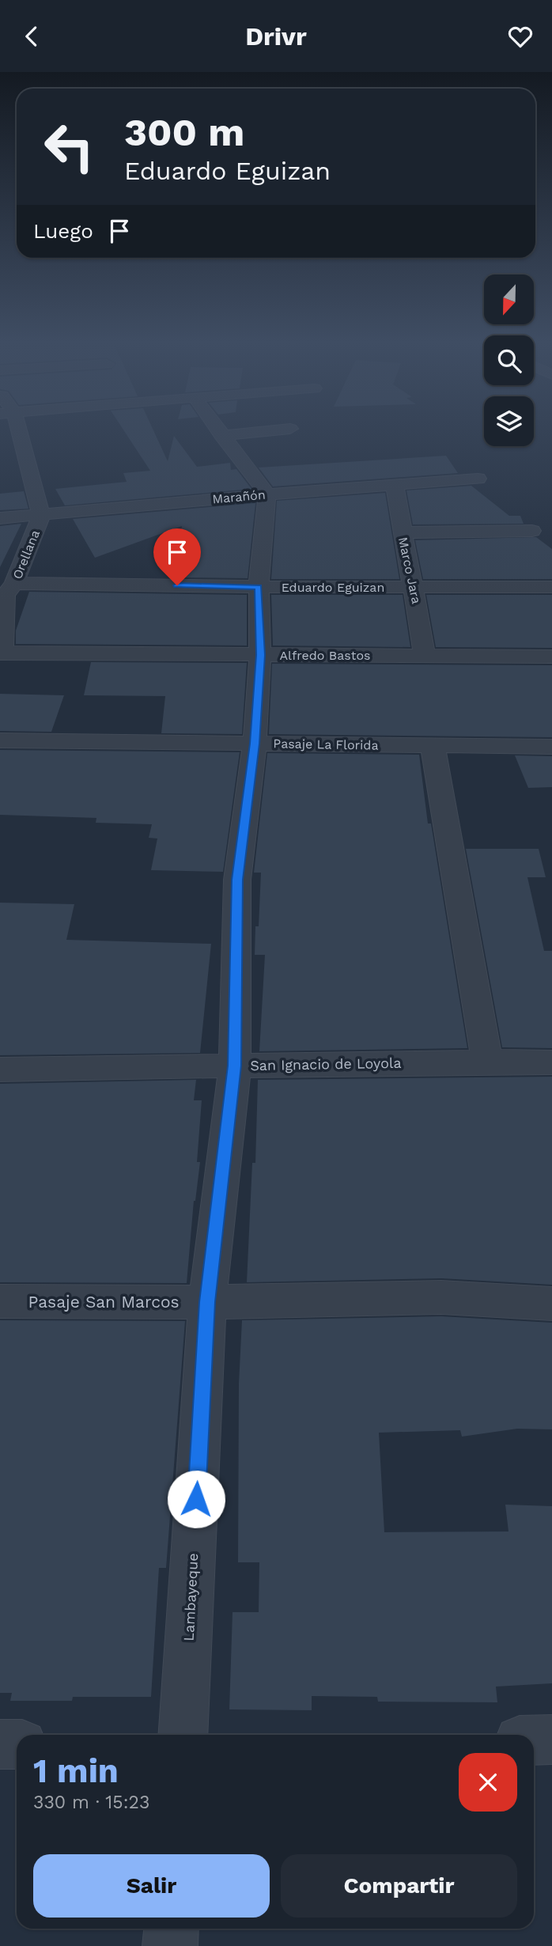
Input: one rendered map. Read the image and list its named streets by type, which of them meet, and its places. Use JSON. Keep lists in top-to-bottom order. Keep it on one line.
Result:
{"streets":{"street":["Marañón","Orellana","Marco Jara","Eduardo Eguizan","Alfredo Bastos","Pasaje La Florida","San Ignacio de Loyola","Pasaje San Marcos","Lambayeque"]},"crossings":[["Marañón","Orellana"],["Marañón","Marco Jara"],["Marañón","Lambayeque"],["Orellana","Eduardo Eguizan"],["Orellana","Alfredo Bastos"],["Marco Jara","Eduardo Eguizan"],["Marco Jara","Alfredo Bastos"],["Eduardo Eguizan","Lambayeque"],["Alfredo Bastos","Lambayeque"],["Pasaje La Florida","Lambayeque"],["San Ignacio de Loyola","Lambayeque"],["Pasaje San Marcos","Lambayeque"]],"north":"bottom","page":{"header":"Drivr","turn":["300 m","Eduardo Eguizan"],"then":"Luego","heading":["1 min","330 m · 15:23"],"buttons":["Salir","Compartir"]}}
